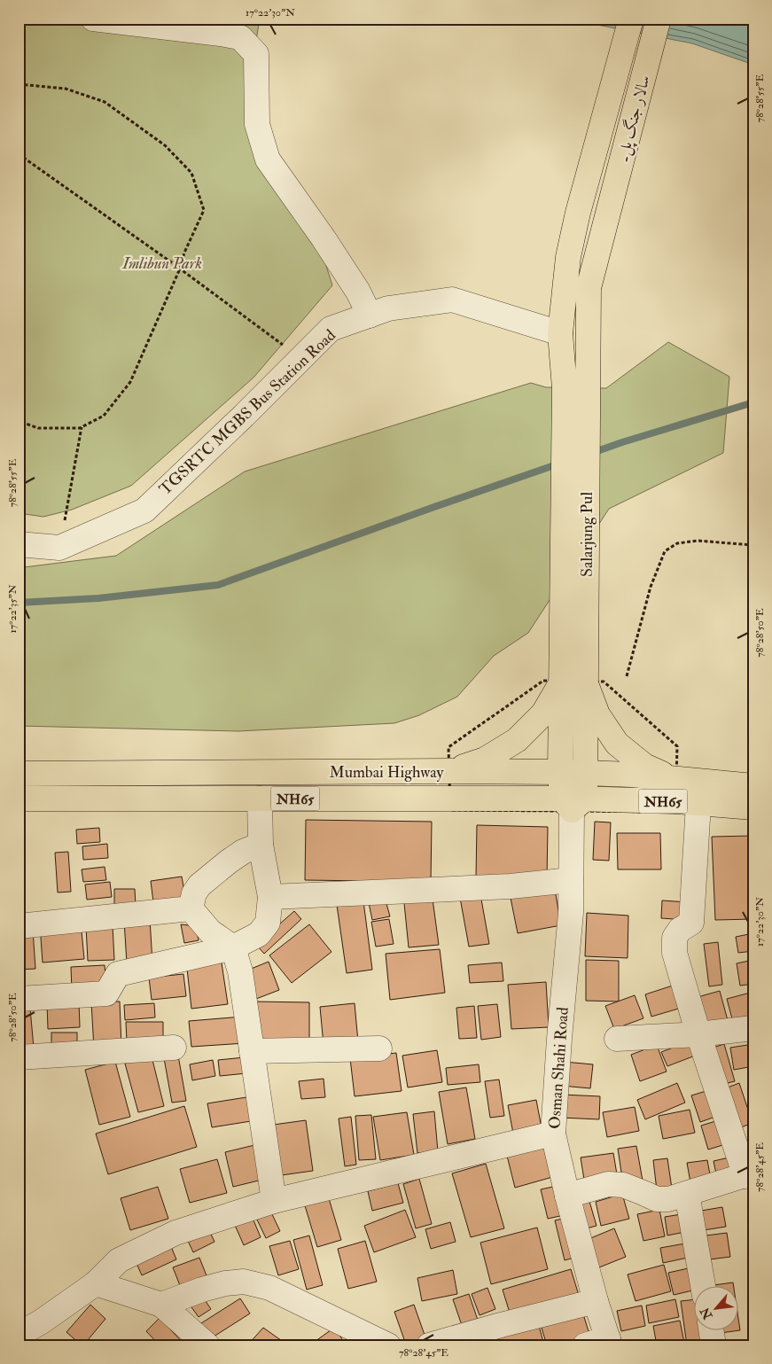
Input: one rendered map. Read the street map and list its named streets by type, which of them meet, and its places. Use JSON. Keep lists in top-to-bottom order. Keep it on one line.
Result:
{"streets":{"main road":["سالار جنگ پل۔","Salarjung Pul","Mumbai Highway","NH65"],"street":["TGSRTC MGBS Bus Station Road","Osman Shahi Road"]},"crossings":[["سالار جنگ پل۔","TGSRTC MGBS Bus Station Road"],["سالار جنگ پل۔","Salarjung Pul"],["Salarjung Pul","Mumbai Highway"],["Salarjung Pul","Osman Shahi Road"],["Mumbai Highway","Osman Shahi Road"]],"parks":["Imlibun Park"],"north":"bottom left","coordinates":["17°22'30\"N","78°28'55\"E","17°22'35\"N","78°28'50\"E","78°28'45\"E"]}
